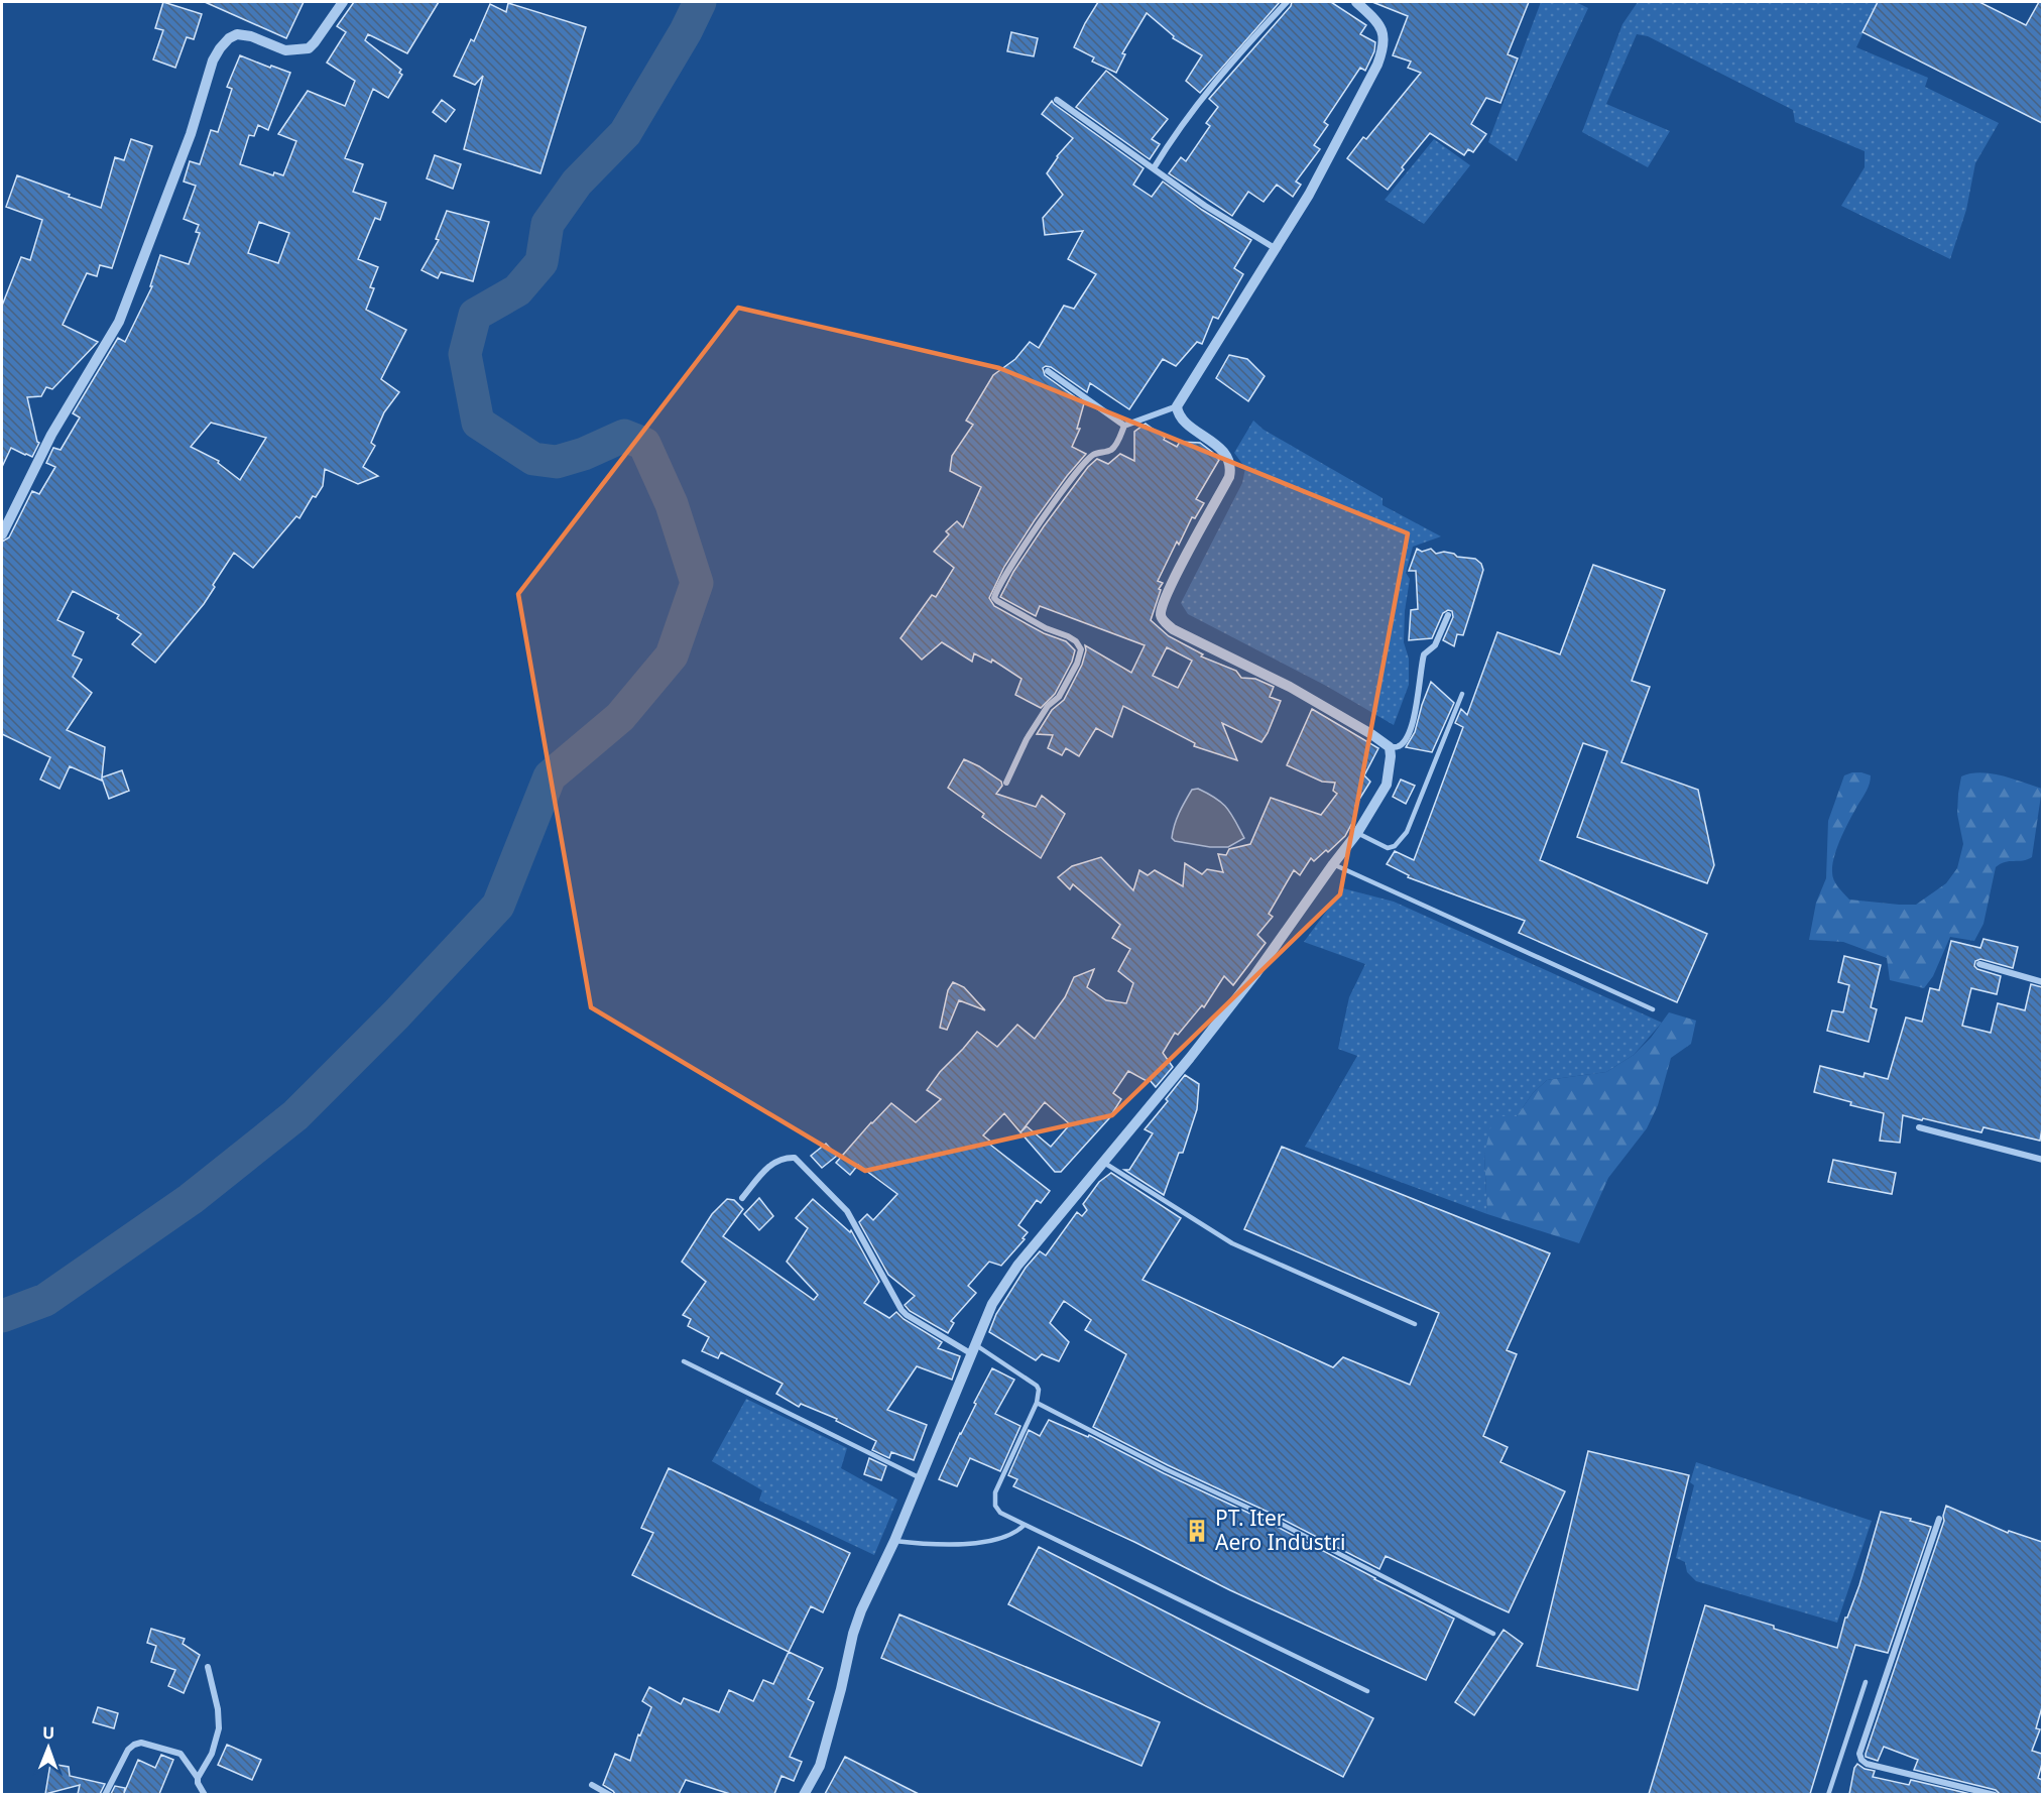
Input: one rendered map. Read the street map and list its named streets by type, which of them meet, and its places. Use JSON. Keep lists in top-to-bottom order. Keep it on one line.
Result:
{"places":{"building":["PT. Iter Aero Industri"]},"north":"top"}
